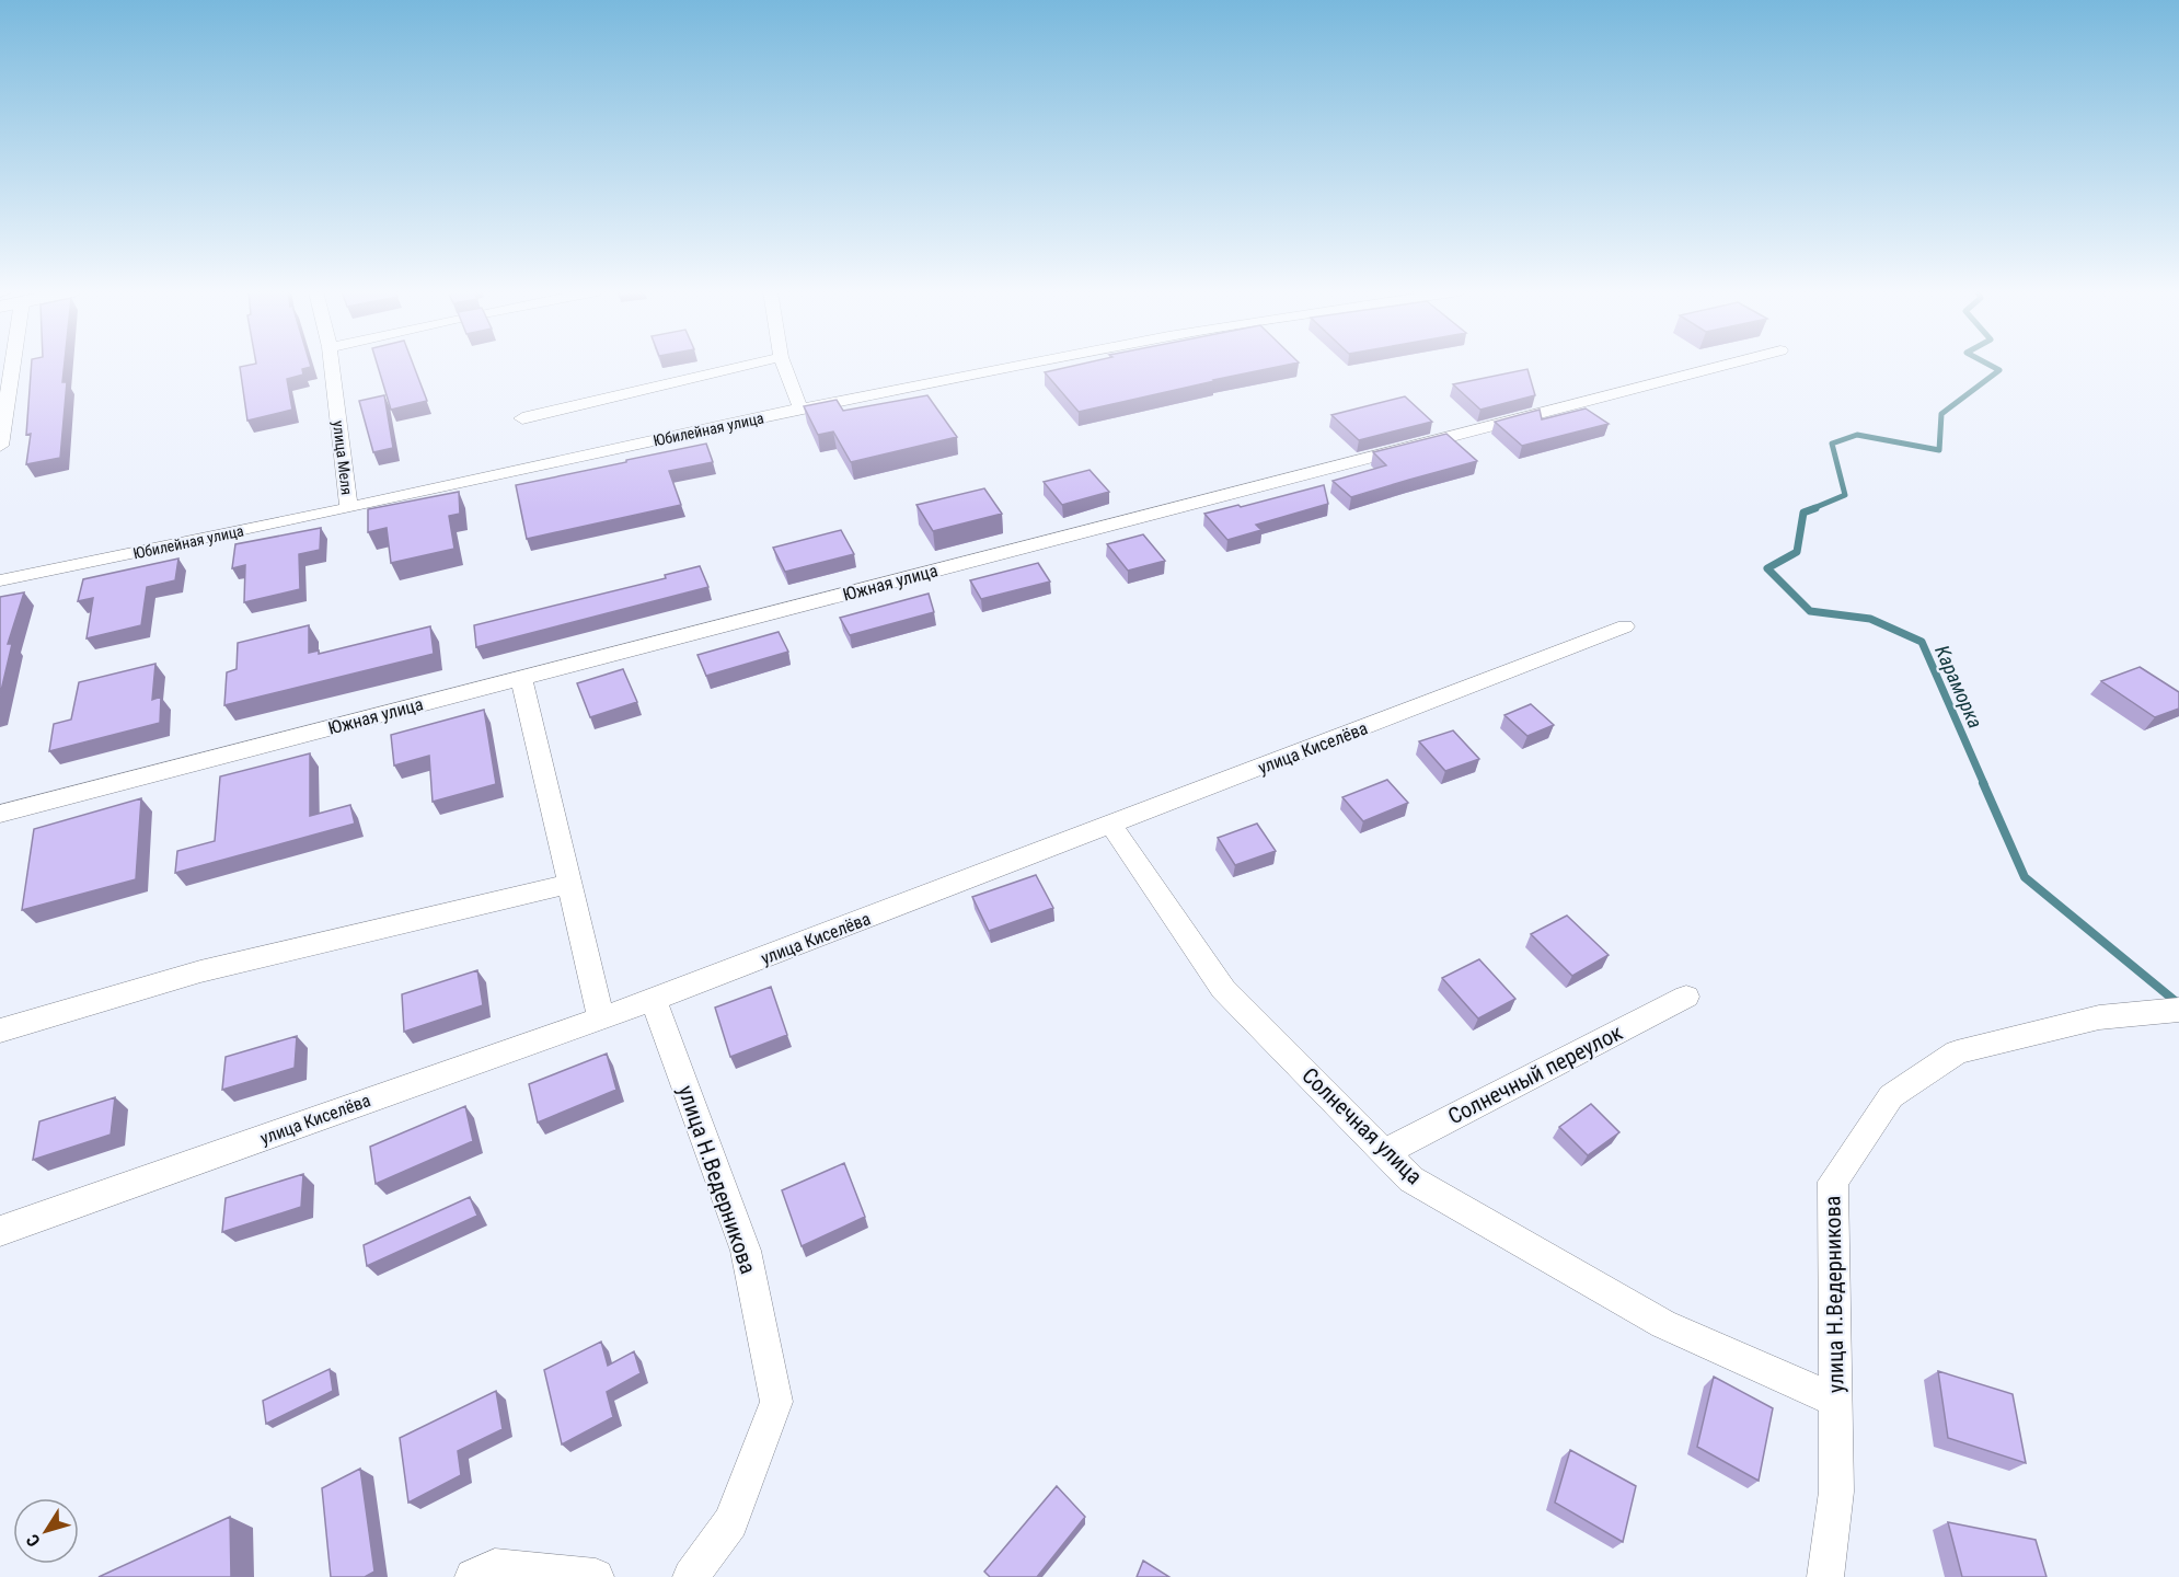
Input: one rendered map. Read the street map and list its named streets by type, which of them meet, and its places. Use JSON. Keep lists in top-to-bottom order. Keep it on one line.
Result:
{"streets":{"street":["Юбилейная улица","улица Меля","Южная улица","улица Киселёва","Солнечный переулок","Солнечная улица","улица Н.Ведерникова"]},"crossings":[["Юбилейная улица","улица Меля"],["улица Киселёва","Солнечная улица"],["улица Киселёва","улица Н.Ведерникова"],["Солнечный переулок","Солнечная улица"],["Солнечная улица","улица Н.Ведерникова"]],"water":["Караморка"],"north":"bottom left"}
